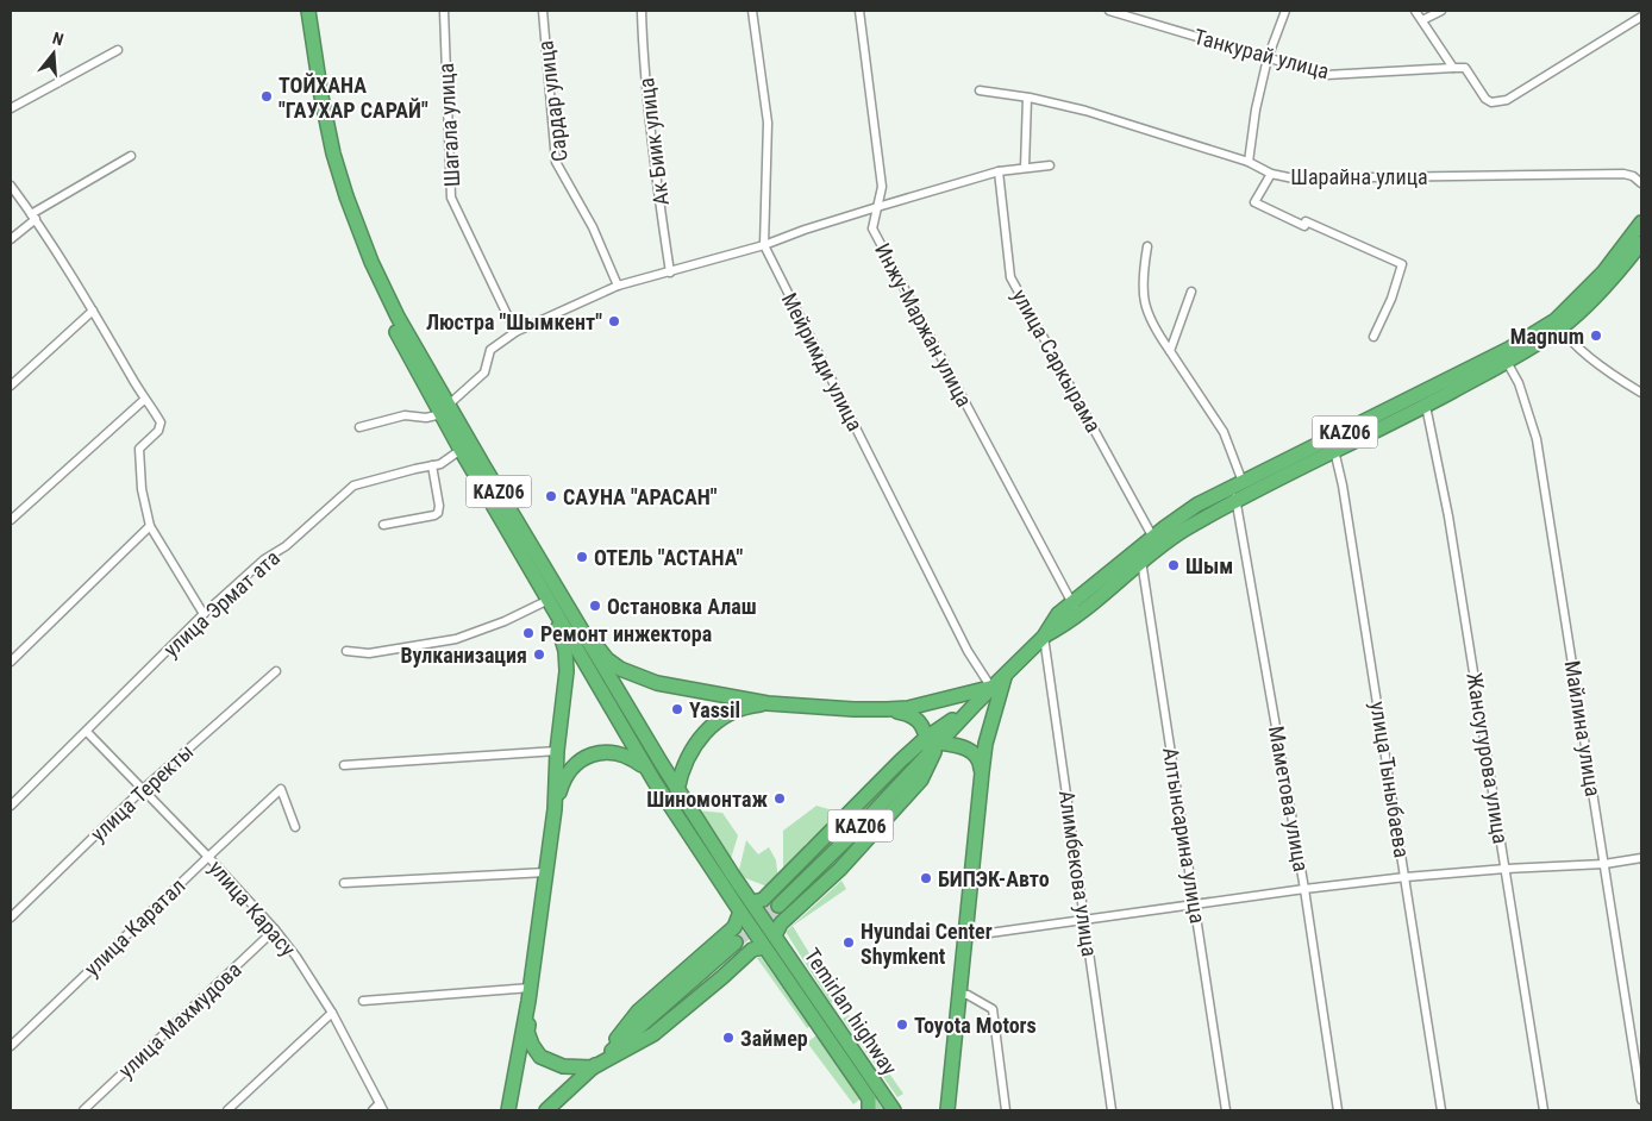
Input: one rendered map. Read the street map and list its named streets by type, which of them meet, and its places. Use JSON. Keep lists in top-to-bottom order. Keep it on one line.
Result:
{"streets":{"highway":["KАZ06","Temirlan highway"],"street":["Танкурай улица","Сардар улица","Шагала улица","Ак Биик улица","Шарайна улица","Инжу-Маржан улица","улица Саркырама","Мейримди улица","улица Эрмат ата","Майлина улица","Жансугурова улица","улица Тыныбаева","улица Теректы","Маметова улица","Алтынсарина улица","Алимбекова улица","улица Карасу","улица Каратал","улица Махмудова"]},"crossings":[["Инжу-Маржан улица","KАZ06"],["улица Саркырама","KАZ06"],["Мейримди улица","KАZ06"],["KАZ06","улица Эрмат ата"],["KАZ06","Майлина улица"],["KАZ06","Жансугурова улица"],["KАZ06","улица Тыныбаева"],["KАZ06","Маметова улица"],["KАZ06","Алтынсарина улица"],["KАZ06","Алимбекова улица"],["KАZ06","Temirlan highway"],["улица Эрмат ата","улица Карасу"],["улица Теректы","улица Карасу"],["улица Карасу","улица Каратал"],["улица Карасу","улица Махмудова"]],"places":["ТОЙХАНА \"ГАУХАР САРАЙ\"","Люстра \"Шымкент\"","Magnum","САУНА \"АРАСАН\"","ОТЕЛЬ \"АСТАНА\"","Шым","Остановка Алаш","Ремонт инжектора","Вулканизация","Yassil","Шиномонтаж","БИПЭК-Авто","Hyundai Center Shymkent","Toyota Motors","Займер"],"north":"top"}
